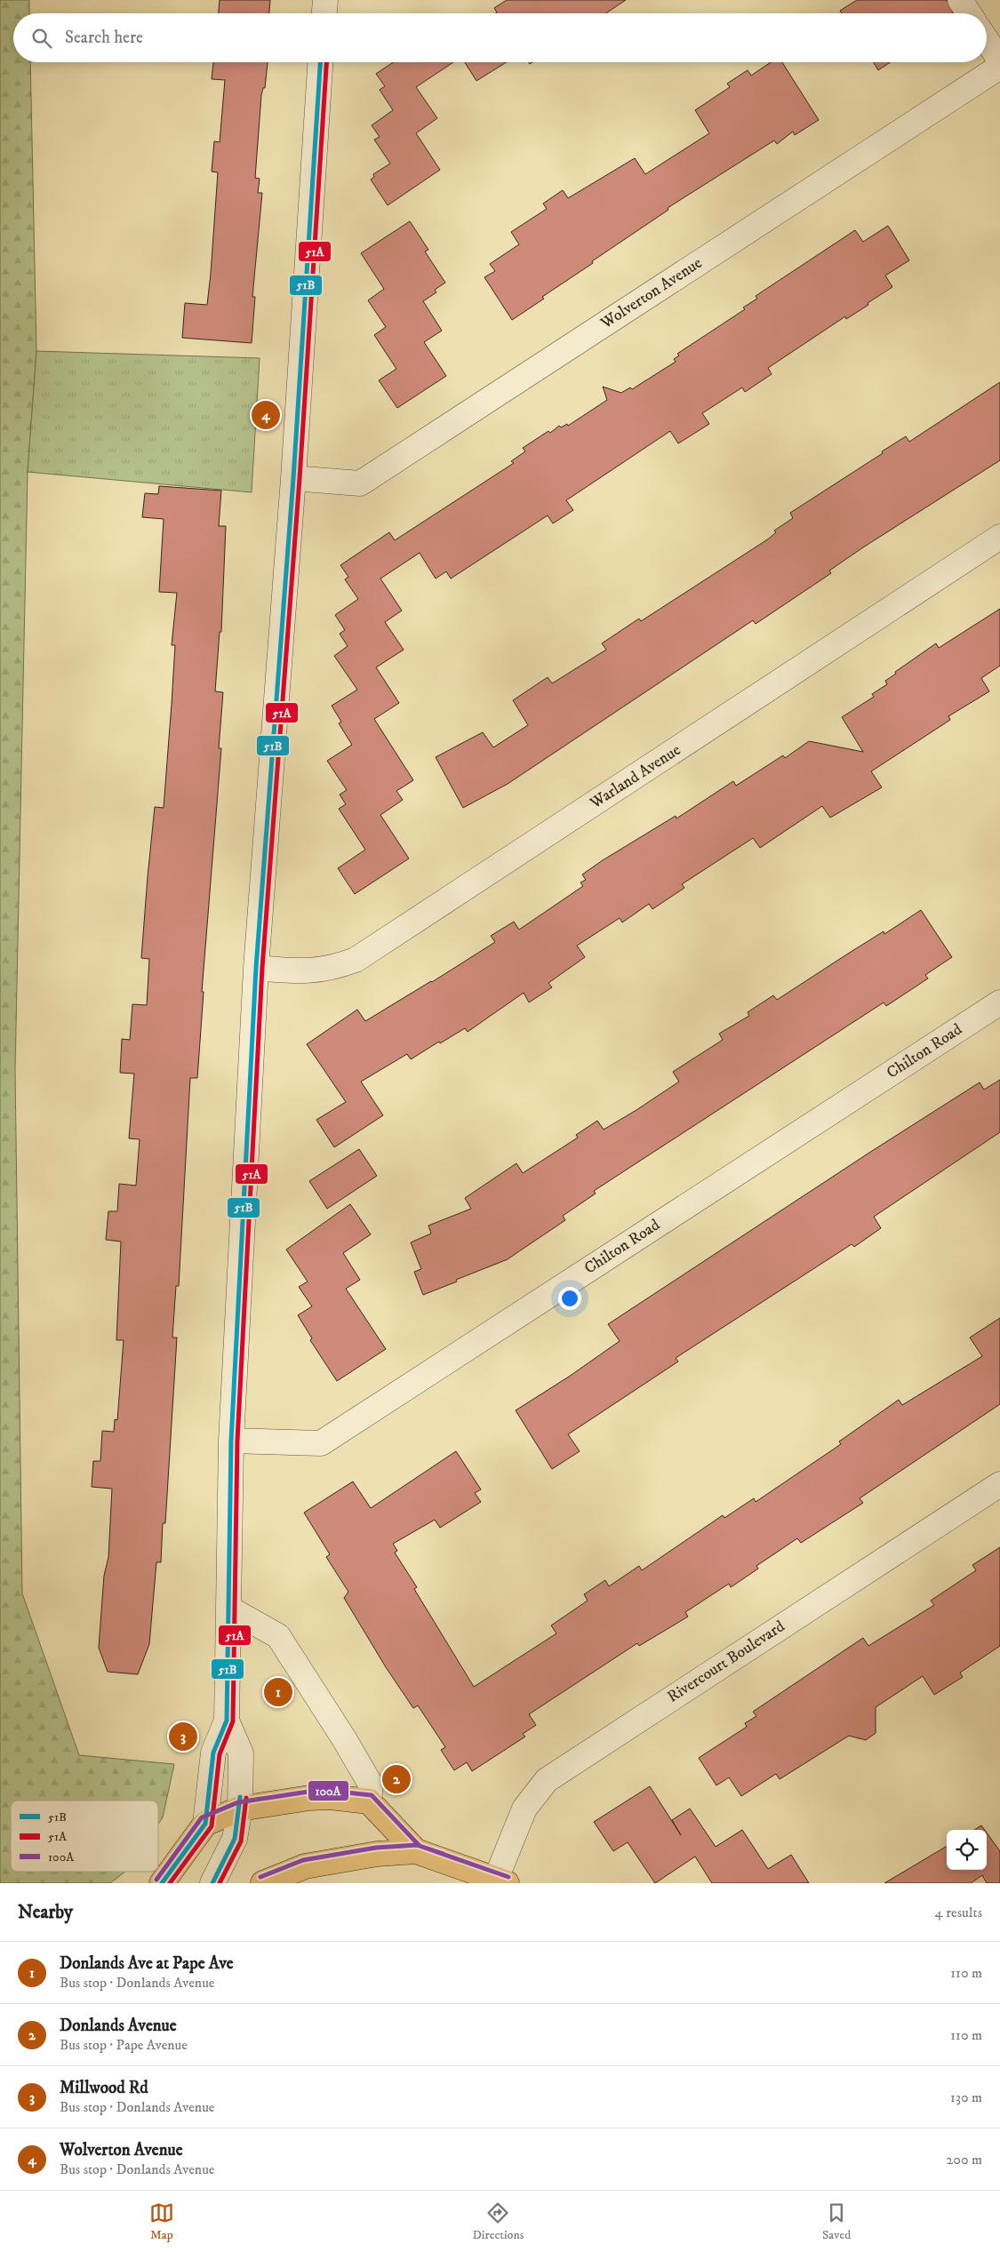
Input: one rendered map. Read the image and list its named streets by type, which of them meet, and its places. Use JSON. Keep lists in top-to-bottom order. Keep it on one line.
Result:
{"streets":{"street":["Wolverton Avenue","Warland Avenue","Chilton Road","Rivercourt Boulevard"]},"lines":["transit line 51B","transit line 51A","transit line 100A"],"legend":["51B","51A","100A"],"page":{"search":"Search here","pins":["4","1","3","2"],"heading":["Nearby","4 results"],"list":[{"mark":"1","name":"Donlands Ave at Pape Ave","note":"Bus stop · Donlands Avenue","value":"110 m"},{"mark":"2","name":"Donlands Avenue","note":"Bus stop · Pape Avenue","value":"110 m"},{"mark":"3","name":"Millwood Rd","note":"Bus stop · Donlands Avenue","value":"130 m"},{"mark":"4","name":"Wolverton Avenue","note":"Bus stop · Donlands Avenue","value":"200 m"}],"nav":["Map","Directions","Saved"]}}
